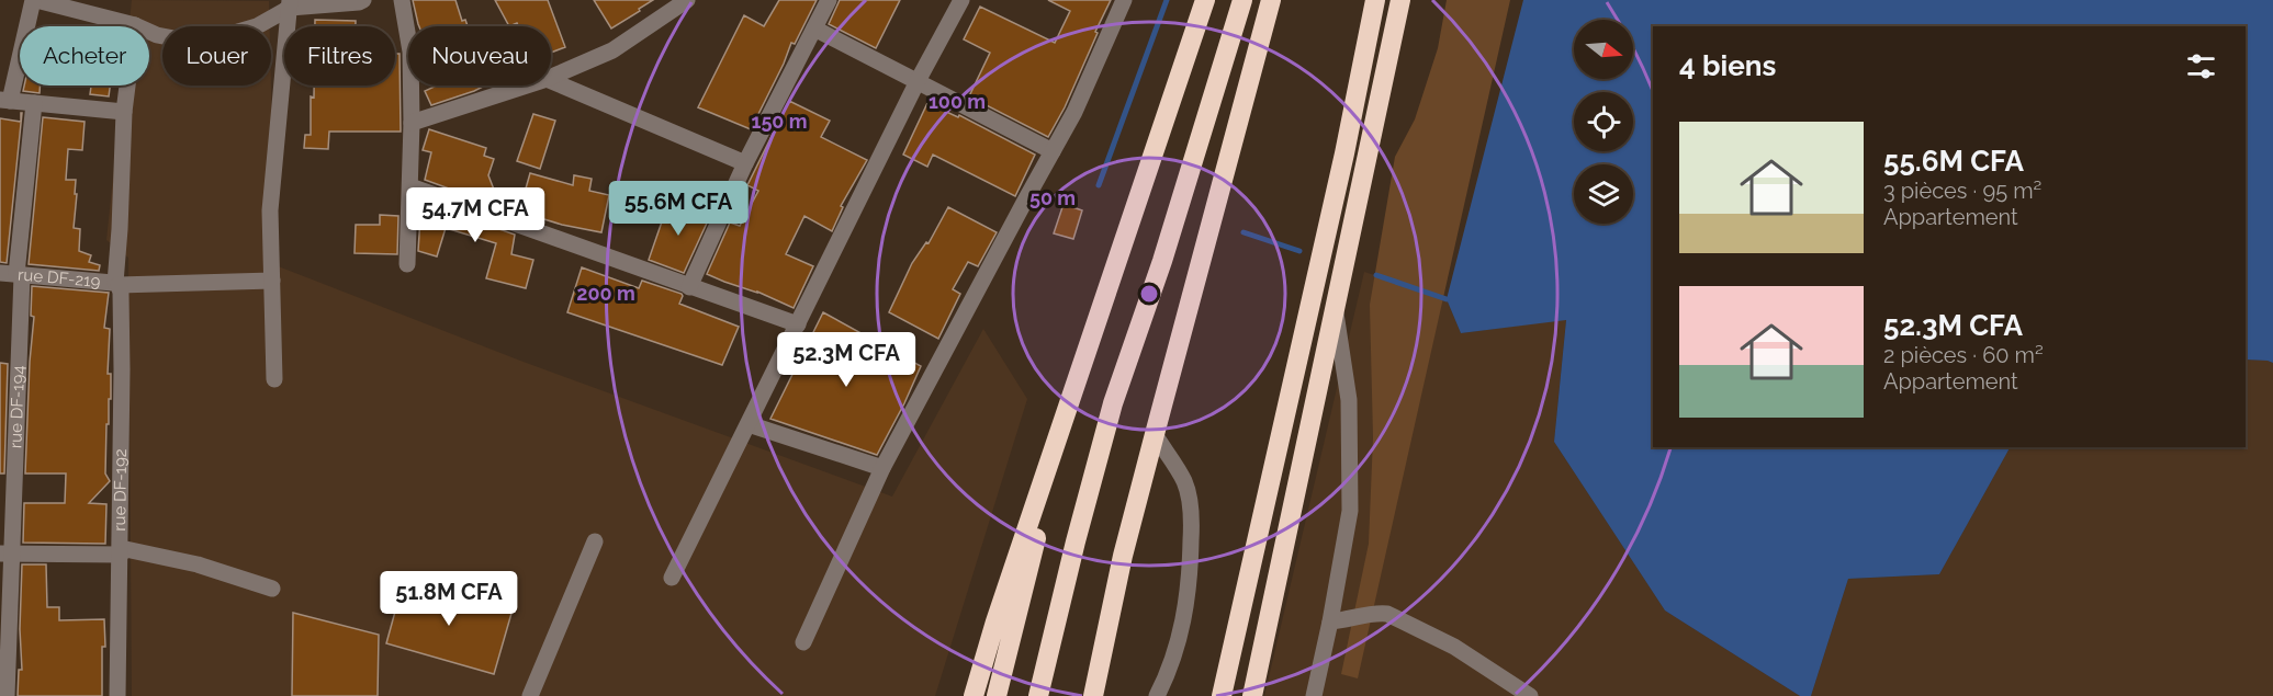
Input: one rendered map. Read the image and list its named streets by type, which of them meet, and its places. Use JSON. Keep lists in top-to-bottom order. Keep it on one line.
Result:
{"streets":{"street":["rue DF-219","rue DF-194","rue DF-192"]},"crossings":[["rue DF-219","rue DF-194"],["rue DF-219","rue DF-192"]],"north":"right","page":{"chip":["Acheter","Louer","Filtres","Nouveau"],"heading":"4 biens","list":[{"name":"55.6M CFA","note":"3 pièces · 95 m² · Appartement"},{"name":"52.3M CFA","note":"2 pièces · 60 m² · Appartement"}],"price":["55.6M CFA","54.7M CFA","52.3M CFA","51.8M CFA"]},"rings":["100 m","150 m","50 m","200 m"]}
